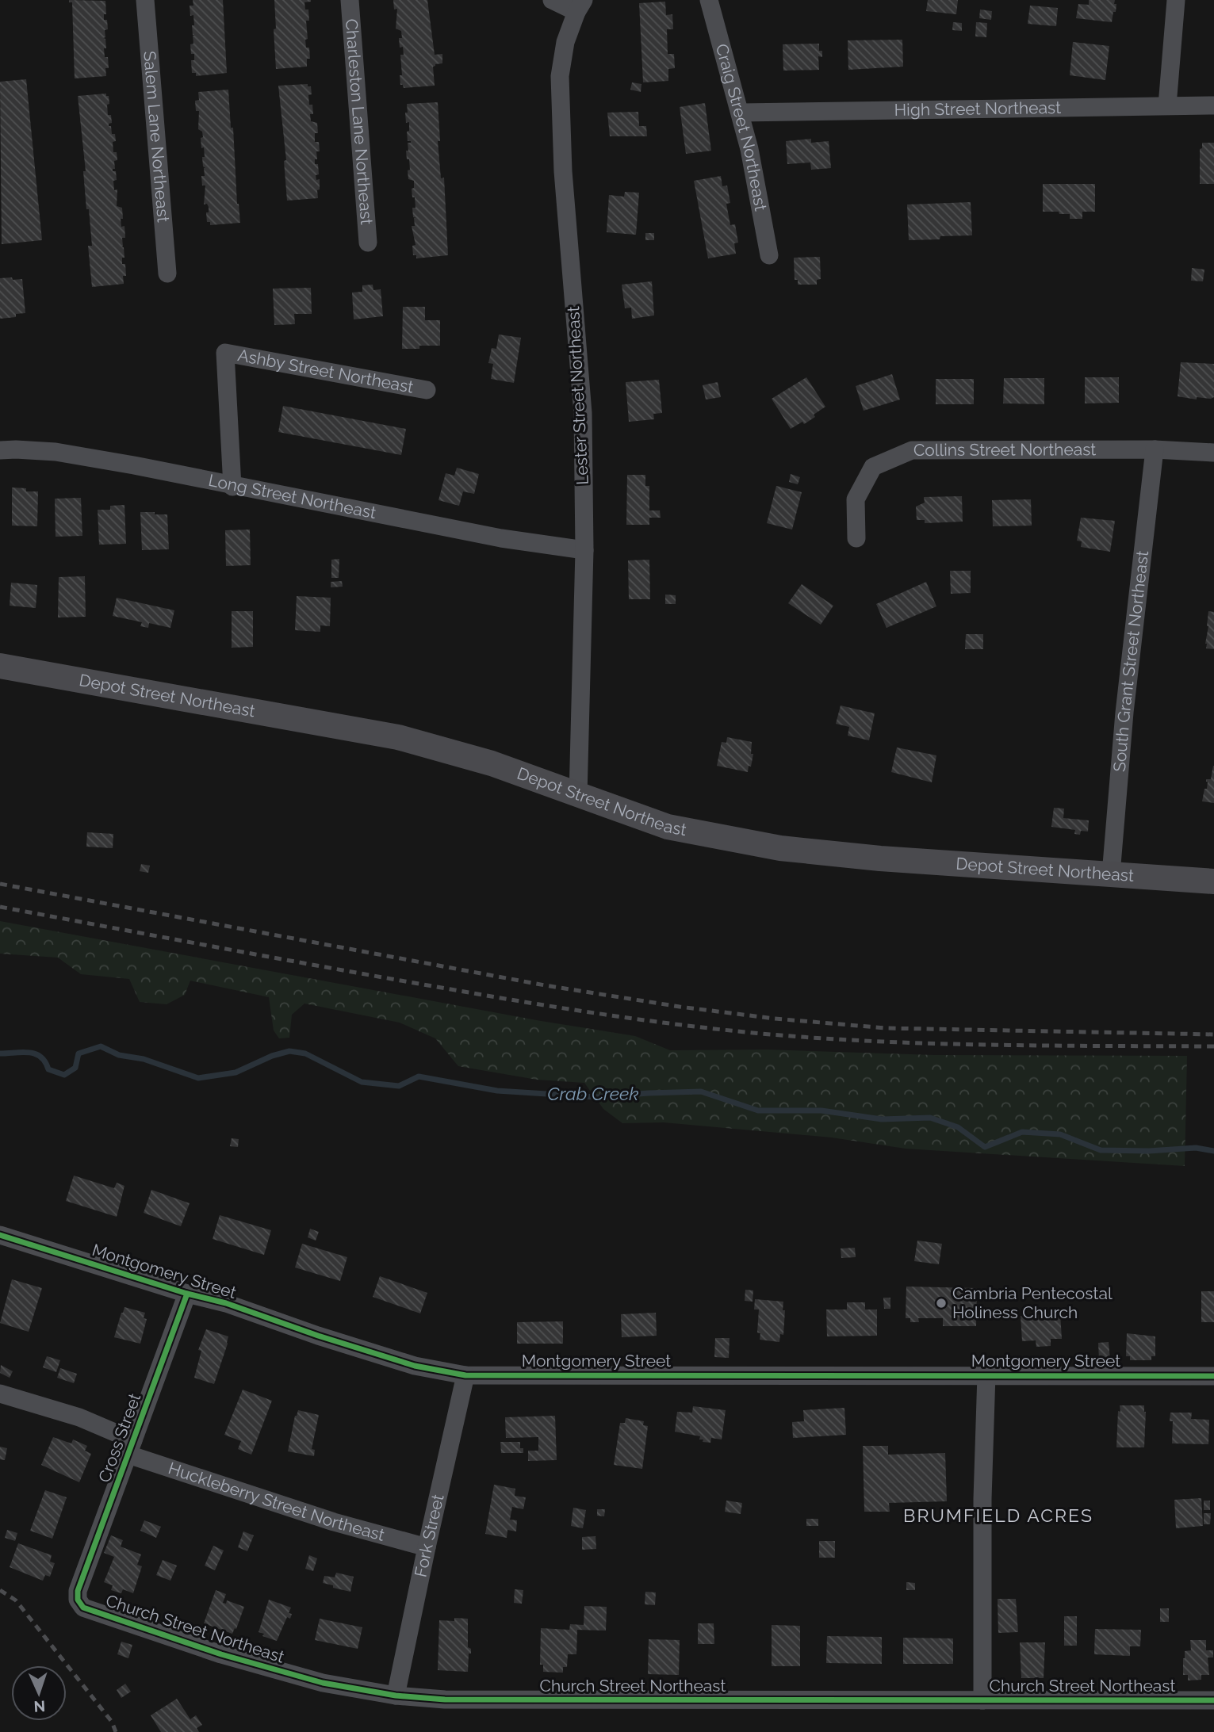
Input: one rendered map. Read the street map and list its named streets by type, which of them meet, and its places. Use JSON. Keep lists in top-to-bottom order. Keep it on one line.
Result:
{"streets":{"main road":["Depot Street Northeast"],"street":["High Street Northeast","Charleston Lane Northeast","Craig Street Northeast","Salem Lane Northeast","Ashby Street Northeast","Lester Street Northeast","Collins Street Northeast","Long Street Northeast","South Grant Street Northeast","Montgomery Street","Cross Street","Huckleberry Street Northeast","Fork Street","Church Street Northeast"]},"crossings":[["High Street Northeast","Craig Street Northeast"],["Ashby Street Northeast","Long Street Northeast"],["Lester Street Northeast","Long Street Northeast"],["Lester Street Northeast","Depot Street Northeast"],["Collins Street Northeast","South Grant Street Northeast"],["South Grant Street Northeast","Depot Street Northeast"],["Montgomery Street","Cross Street"],["Montgomery Street","Fork Street"],["Cross Street","Huckleberry Street Northeast"],["Cross Street","Church Street Northeast"],["Huckleberry Street Northeast","Fork Street"],["Fork Street","Church Street Northeast"]],"districts":["BRUMFIELD ACRES"],"water":["Crab Creek"],"places":["Cambria Pentecostal Holiness Church"],"north":"bottom"}
